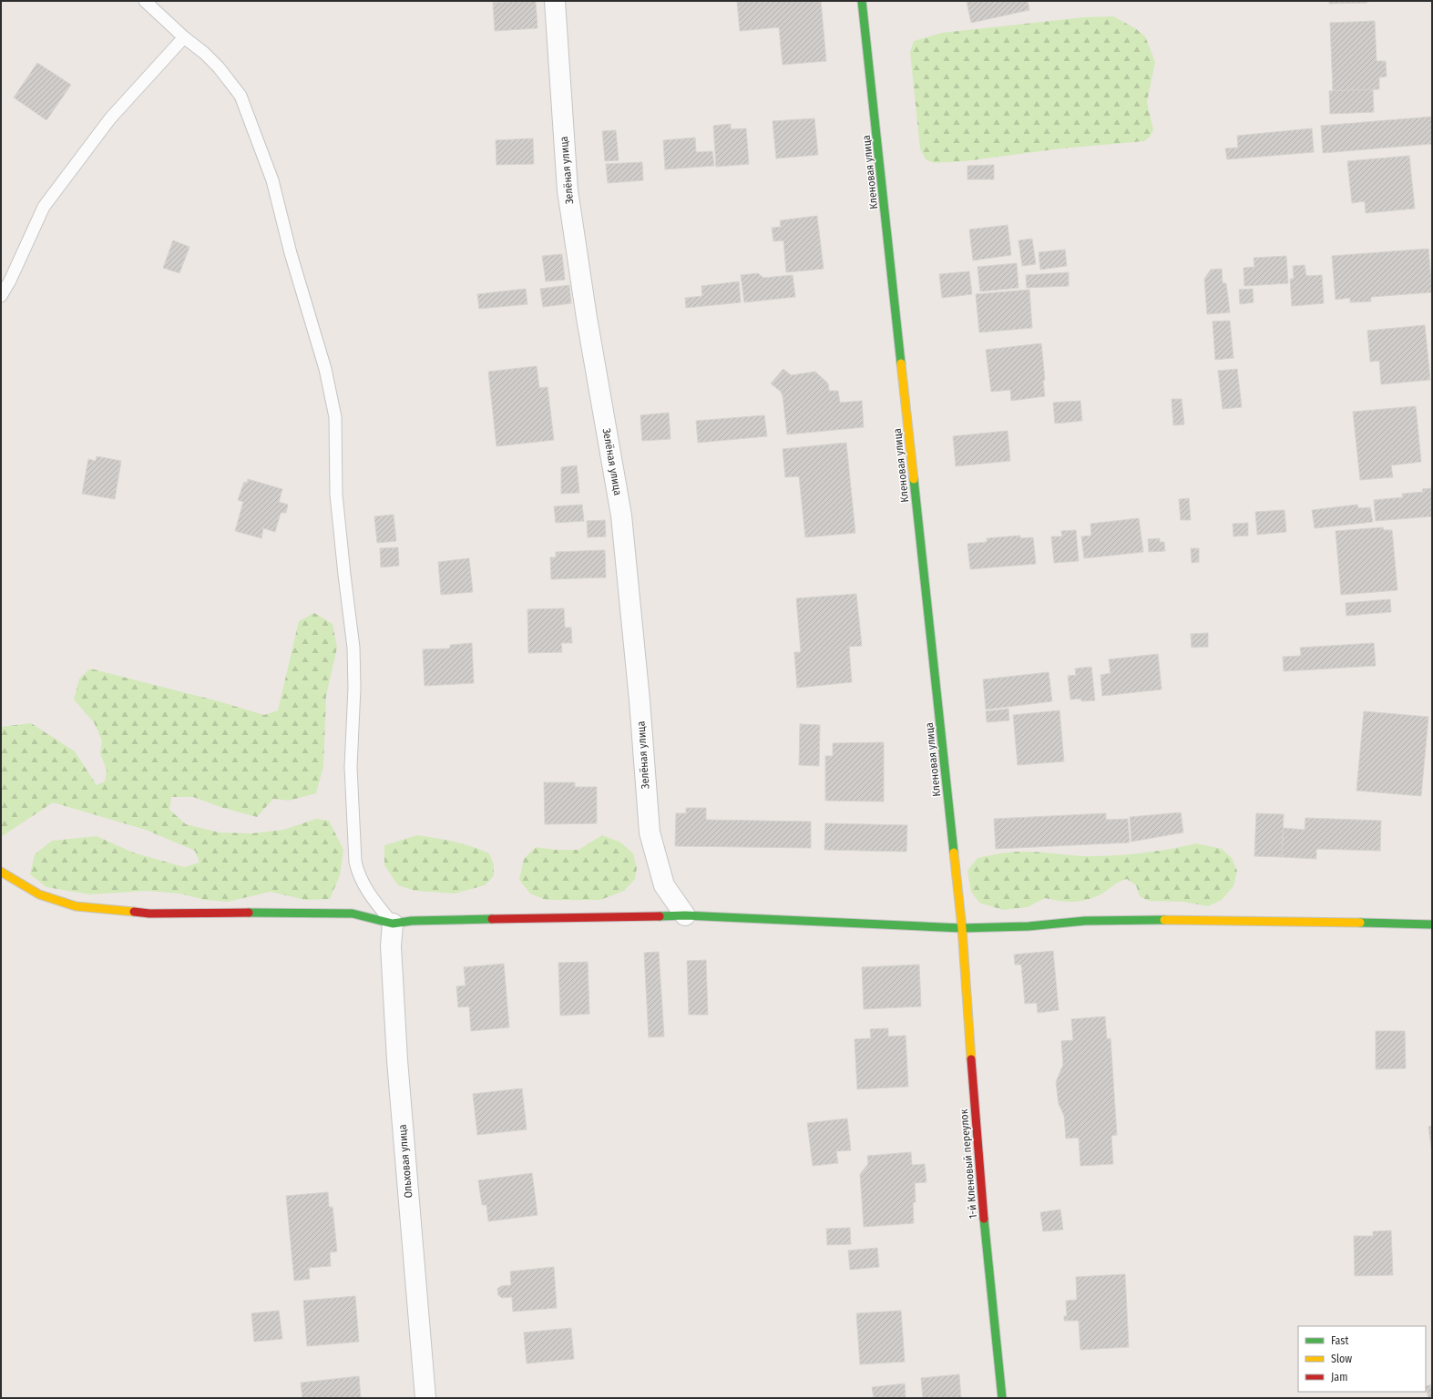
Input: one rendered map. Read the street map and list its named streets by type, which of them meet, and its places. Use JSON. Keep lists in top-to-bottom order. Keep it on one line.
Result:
{"streets":{"street":["Зелёная улица","Кленовая улица","Ольховая улица","1-й Кленовый переулок"]},"crossings":[["Кленовая улица","1-й Кленовый переулок"]],"legend":["Fast","Slow","Jam"]}
